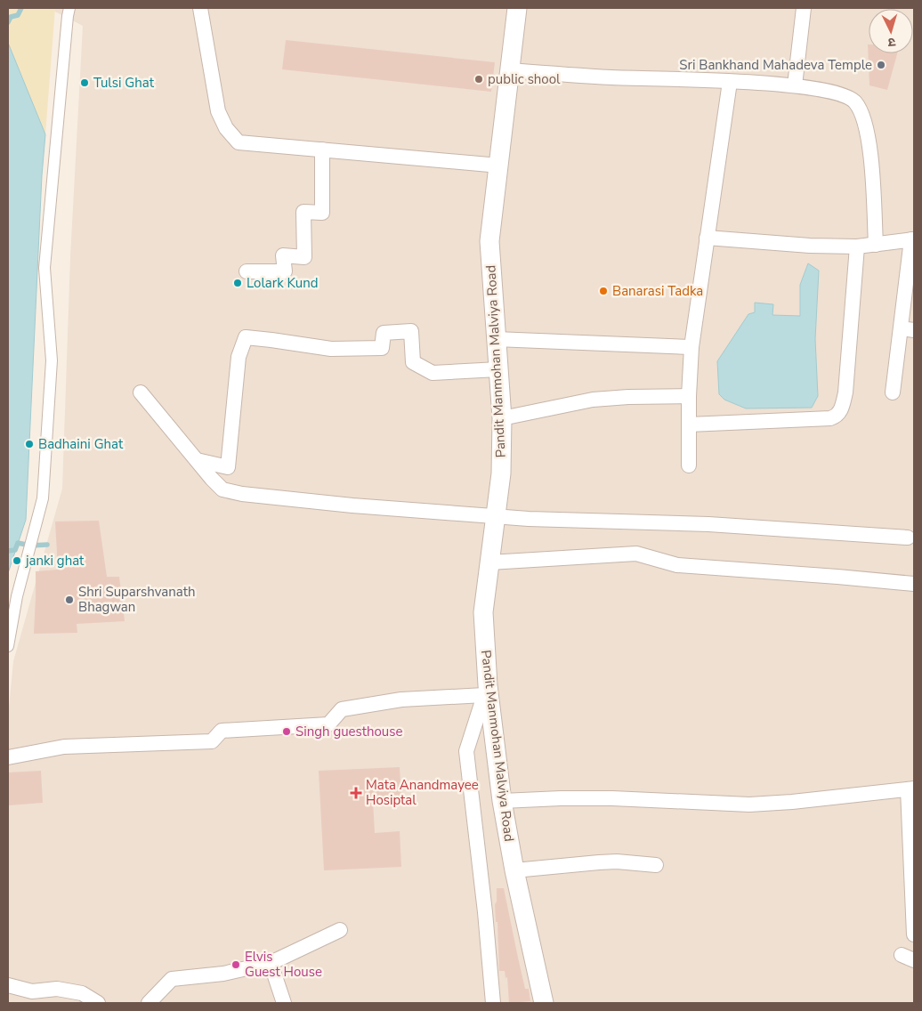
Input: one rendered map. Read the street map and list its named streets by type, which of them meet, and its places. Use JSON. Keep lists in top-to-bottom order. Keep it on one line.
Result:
{"streets":{"street":["Pandit Manmohan Malviya Road"]},"places":{"other":["Sri Bankhand Mahadeva Temple","public shool","Tulsi Ghat","Lolark Kund","Banarasi Tadka","Badhaini Ghat","janki ghat","Shri Suparshvanath Bhagwan","Singh guesthouse","Elvis Guest House"],"health":["Mata Anandmayee Hosiptal"]},"north":"bottom"}
